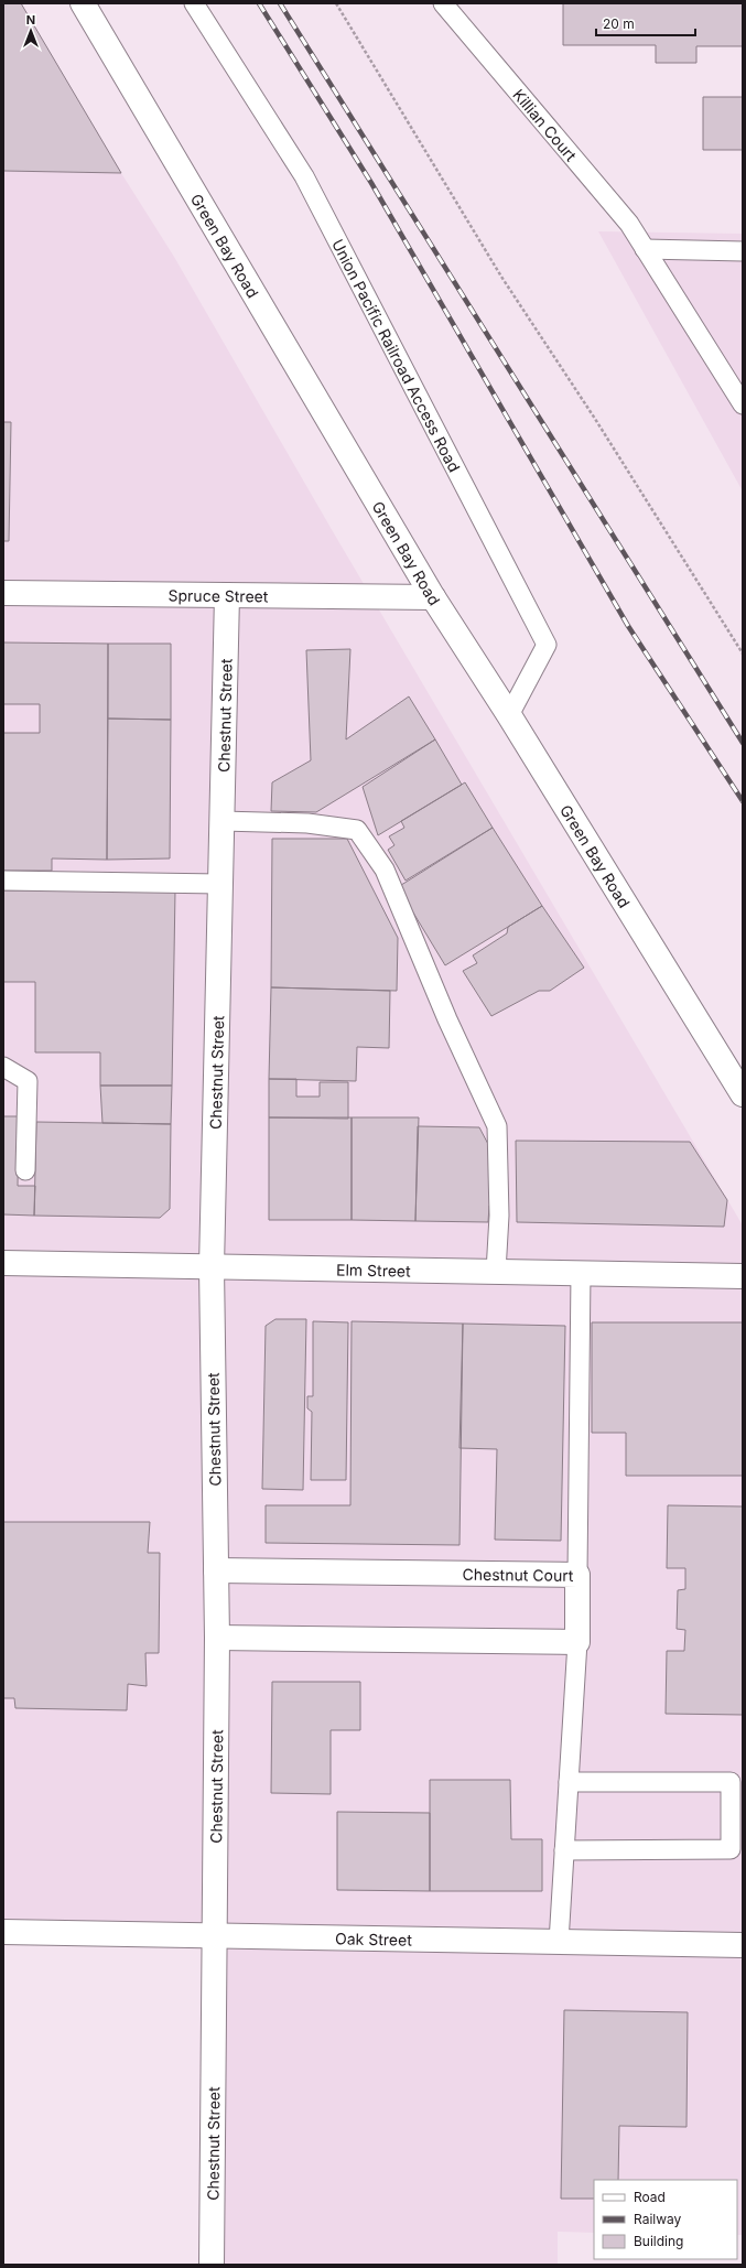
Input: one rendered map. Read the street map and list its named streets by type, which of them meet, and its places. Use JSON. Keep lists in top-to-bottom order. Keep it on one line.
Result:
{"streets":{"street":["Green Bay Road","Spruce Street","Chestnut Street","Elm Street","Chestnut Court","Oak Street"],"lane":["Killian Court","Union Pacific Railroad Access Road"]},"crossings":[["Green Bay Road","Union Pacific Railroad Access Road"],["Green Bay Road","Spruce Street"],["Spruce Street","Chestnut Street"],["Chestnut Street","Elm Street"],["Chestnut Street","Chestnut Court"],["Chestnut Street","Oak Street"]],"legend":["Road","Railway","Building"],"scale_bar":"20 m","north":"top"}
